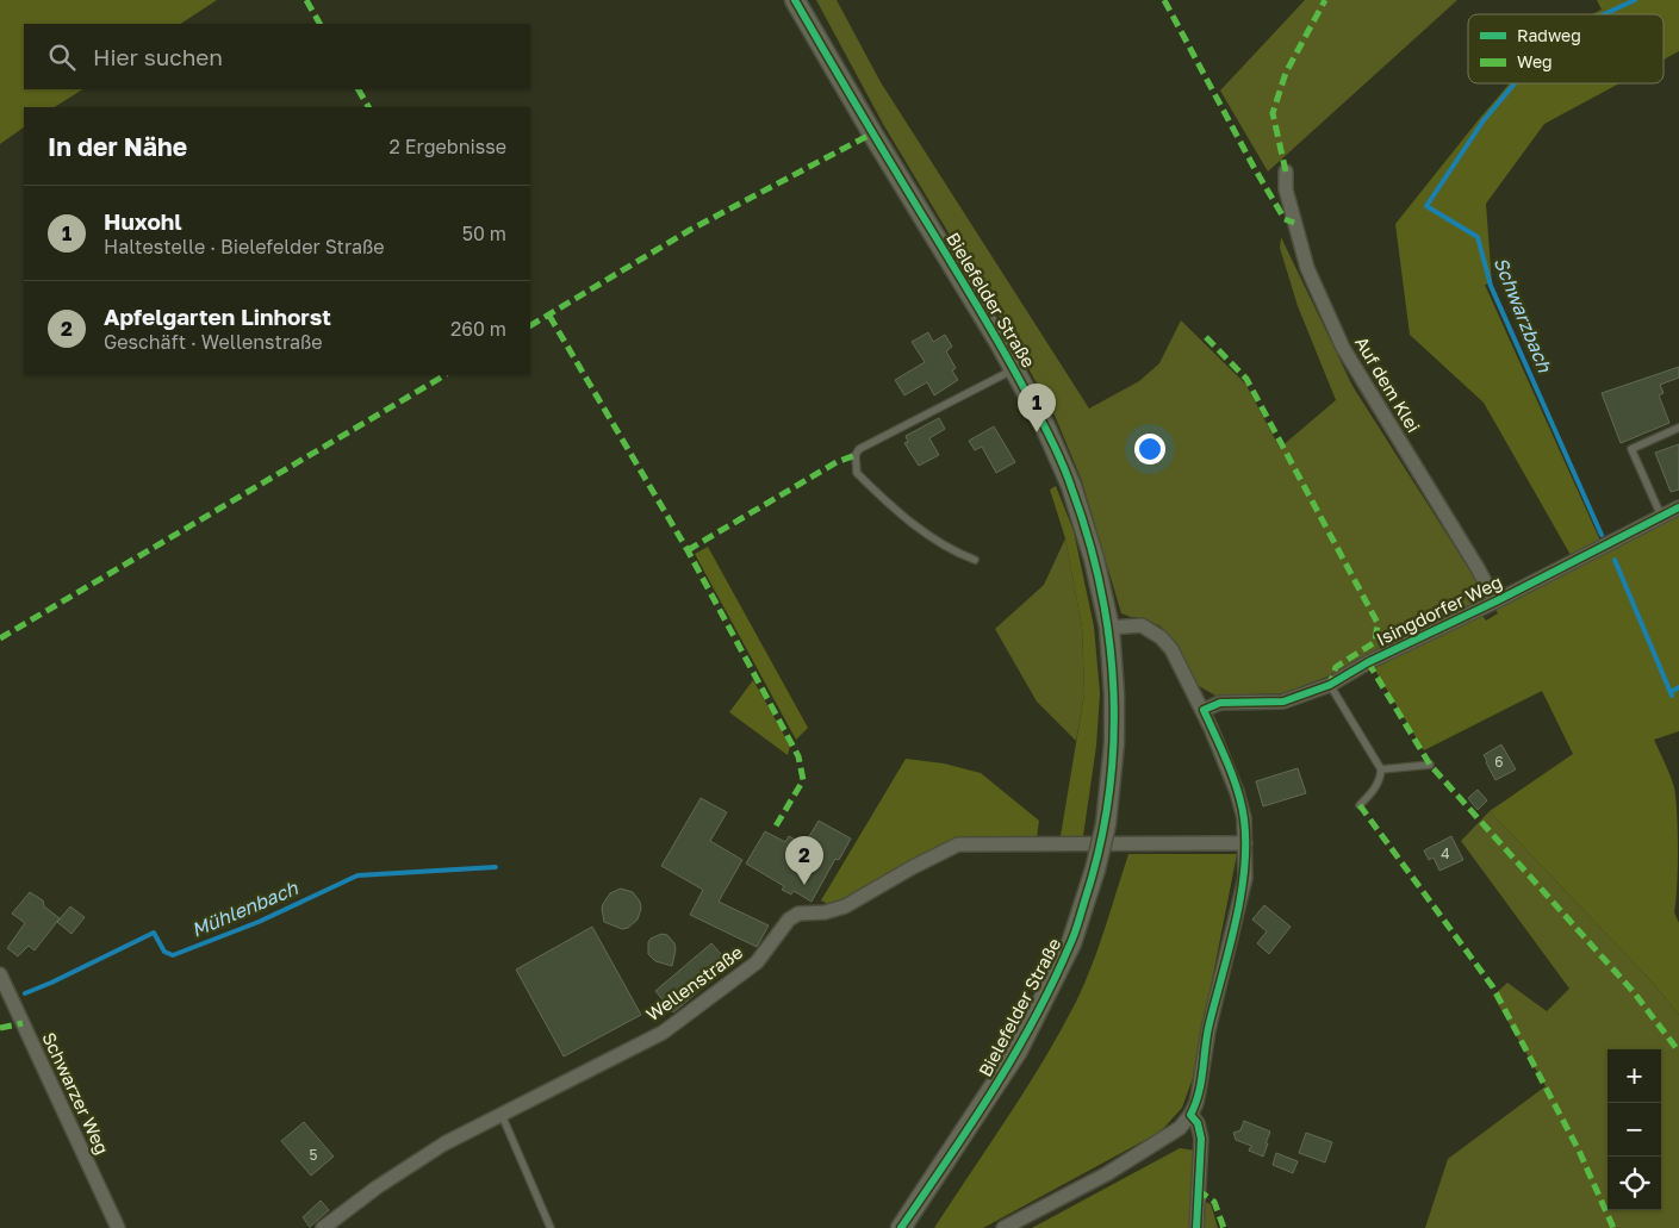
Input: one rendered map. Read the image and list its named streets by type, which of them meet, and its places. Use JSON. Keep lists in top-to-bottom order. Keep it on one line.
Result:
{"streets":{"main road":["Bielefelder Straße"],"street":["Auf dem Klei","Isingdorfer Weg","Wellenstraße","Schwarzer Weg"]},"crossings":[["Auf dem Klei","Isingdorfer Weg"]],"water":["Schwarzbach","Mühlenbach"],"house_numbers":["6","4","5"],"legend":["Radweg","Weg"],"page":{"search":"Hier suchen","heading":["In der Nähe","2 Ergebnisse"],"list":[{"mark":"1","name":"Huxohl","note":"Haltestelle · Bielefelder Straße","value":"50 m"},{"mark":"2","name":"Apfelgarten Linhorst","note":"Geschäft · Wellenstraße","value":"260 m"}],"pins":["1","2"],"map_buttons":["+","−"]}}
